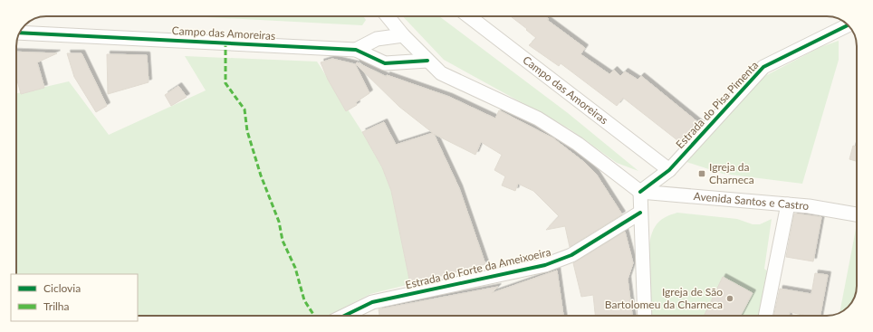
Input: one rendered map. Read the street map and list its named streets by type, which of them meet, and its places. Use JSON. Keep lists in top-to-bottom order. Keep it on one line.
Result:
{"streets":{"street":["Campo das Amoreiras","Estrada do Pisa Pimenta","Avenida Santos e Castro","Estrada do Forte da Ameixoeira"]},"crossings":[["Campo das Amoreiras","Estrada do Pisa Pimenta"],["Estrada do Pisa Pimenta","Avenida Santos e Castro"]],"places":{"transit":["Igreja da Charneca"],"other":["Igreja de São Bartolomeu da Charneca"]},"legend":["Ciclovia","Trilha"]}
